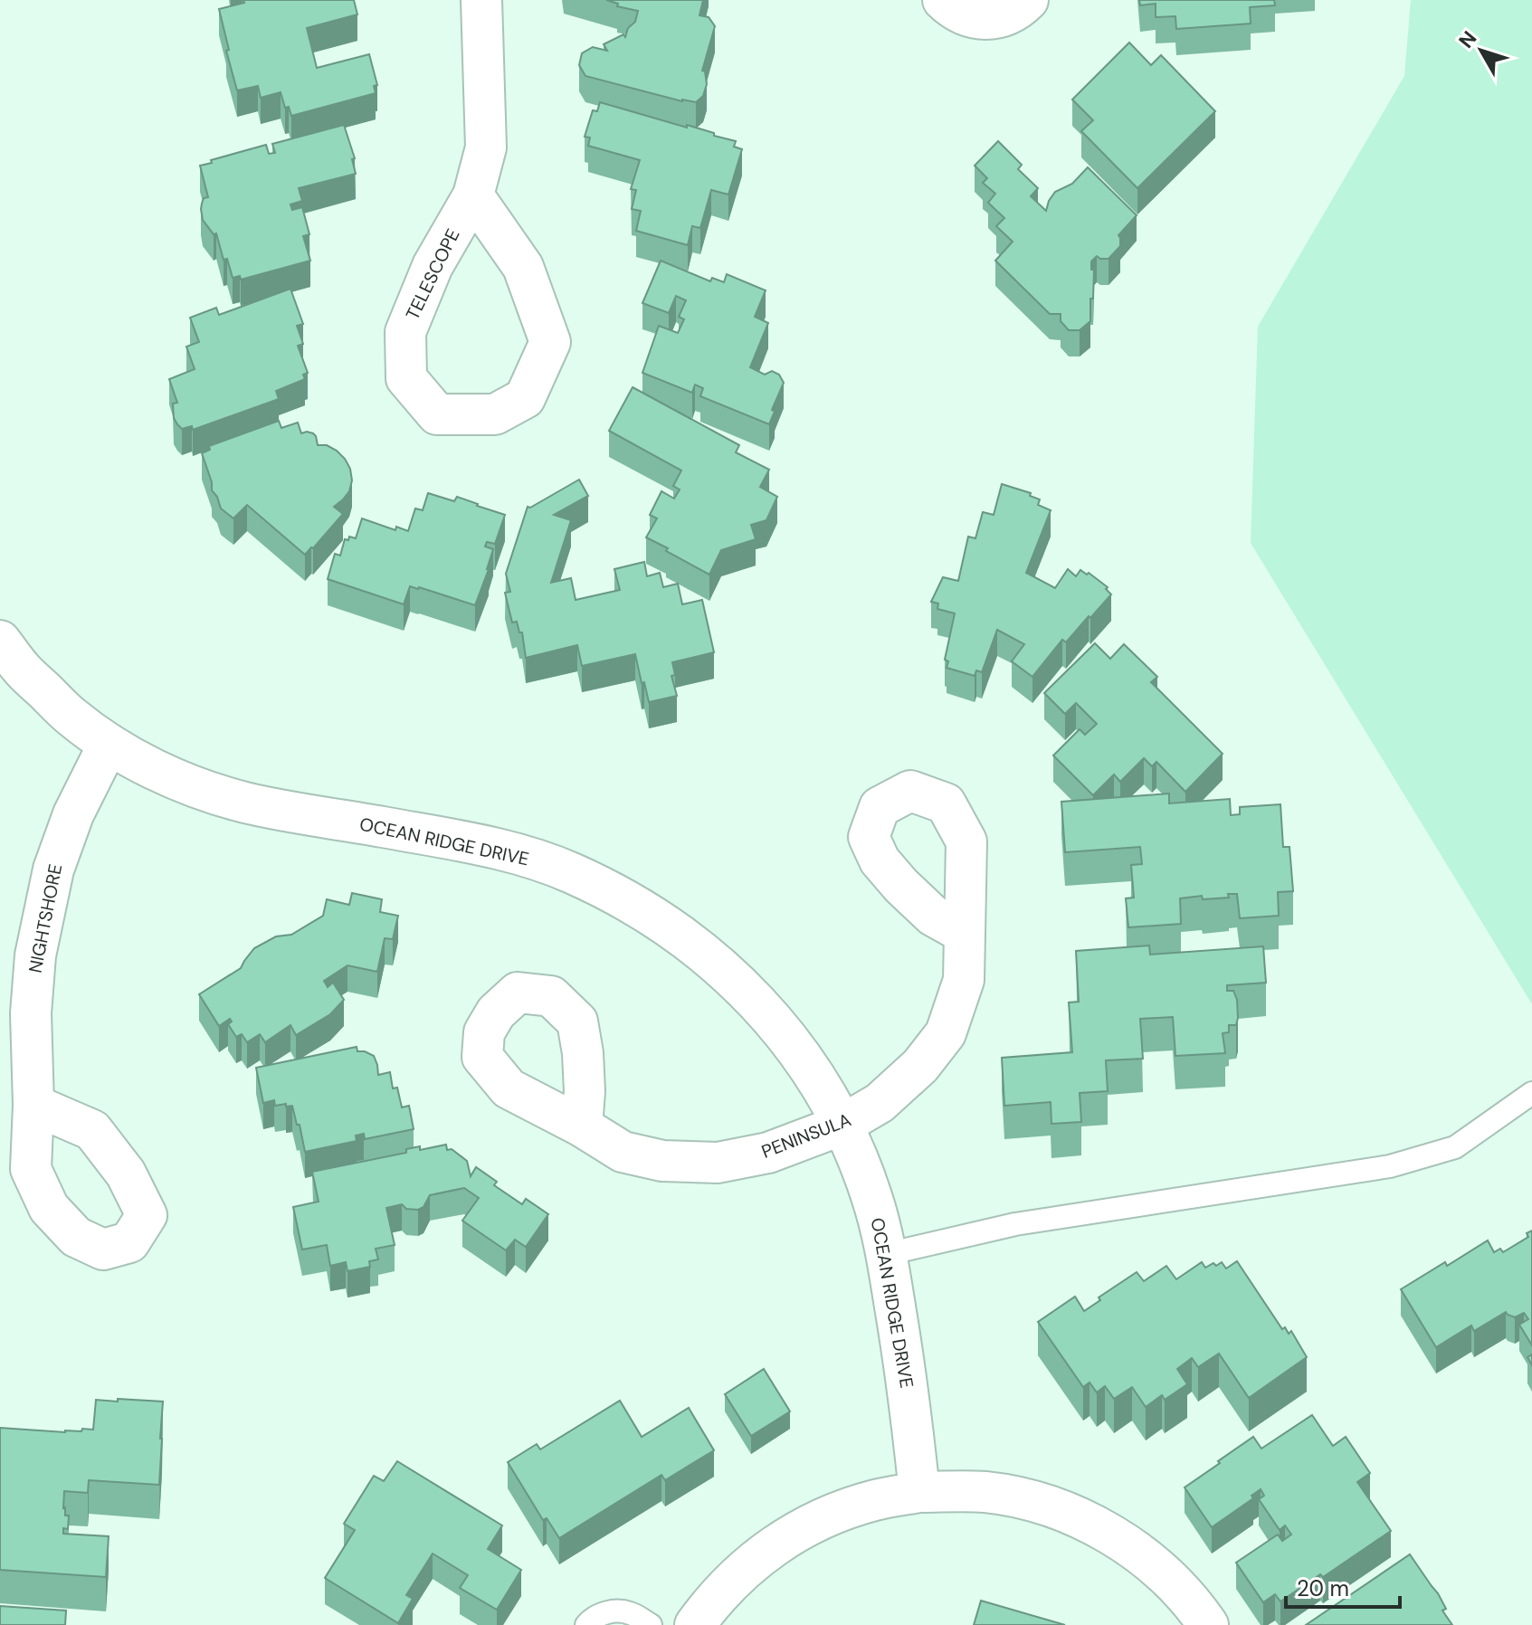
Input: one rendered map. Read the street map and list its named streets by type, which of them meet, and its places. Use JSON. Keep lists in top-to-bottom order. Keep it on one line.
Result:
{"streets":{"street":["TELESCOPE","OCEAN RIDGE DRIVE","NIGHTSHORE","PENINSULA"]},"crossings":[["OCEAN RIDGE DRIVE","NIGHTSHORE"],["OCEAN RIDGE DRIVE","PENINSULA"]],"scale_bar":"20 m","north":"top left"}
